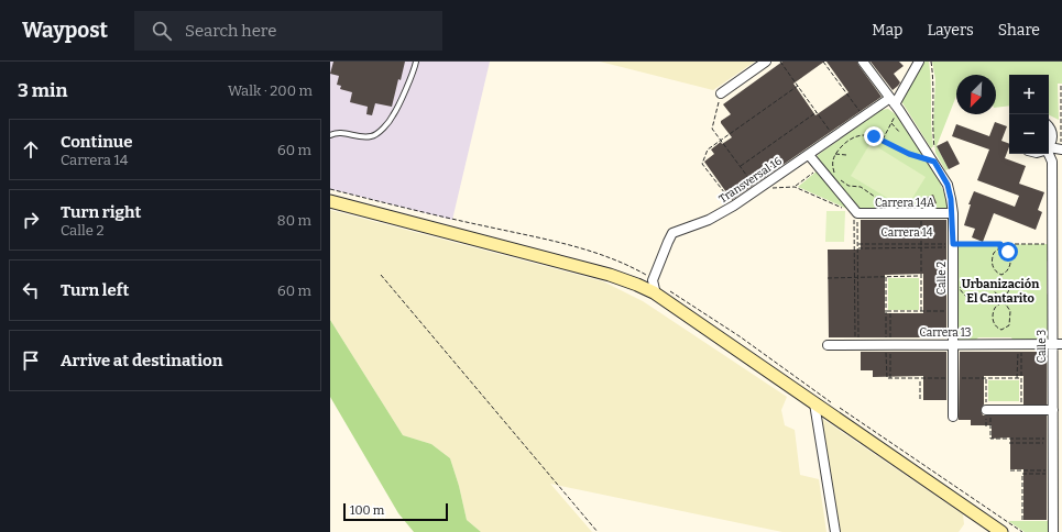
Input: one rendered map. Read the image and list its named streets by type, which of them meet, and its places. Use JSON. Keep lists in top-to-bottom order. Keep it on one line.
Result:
{"streets":{"street":["Transversal 16","Carrera 14A","Calle 2","Carrera 13","Calle 3"],"path":["Carrera 14"]},"crossings":[["Transversal 16","Calle 2"],["Carrera 14A","Calle 2"],["Carrera 14","Calle 2"],["Carrera 14","Calle 3"],["Calle 2","Carrera 13"],["Carrera 13","Calle 3"]],"districts":["Urbanización El Cantarito"],"scale_bar":"100 m","north":"bottom left","page":{"header":"Waypost","search":"Search here","nav":["Map","Layers","Share"],"heading":["3 min","Walk · 200 m"],"map_buttons":["+","−"],"list":[["Continue","Carrera 14","60 m"],["Turn right","Calle 2","80 m"],["Turn left","60 m"],"Arrive at destination"],"scale":"100 m"}}
